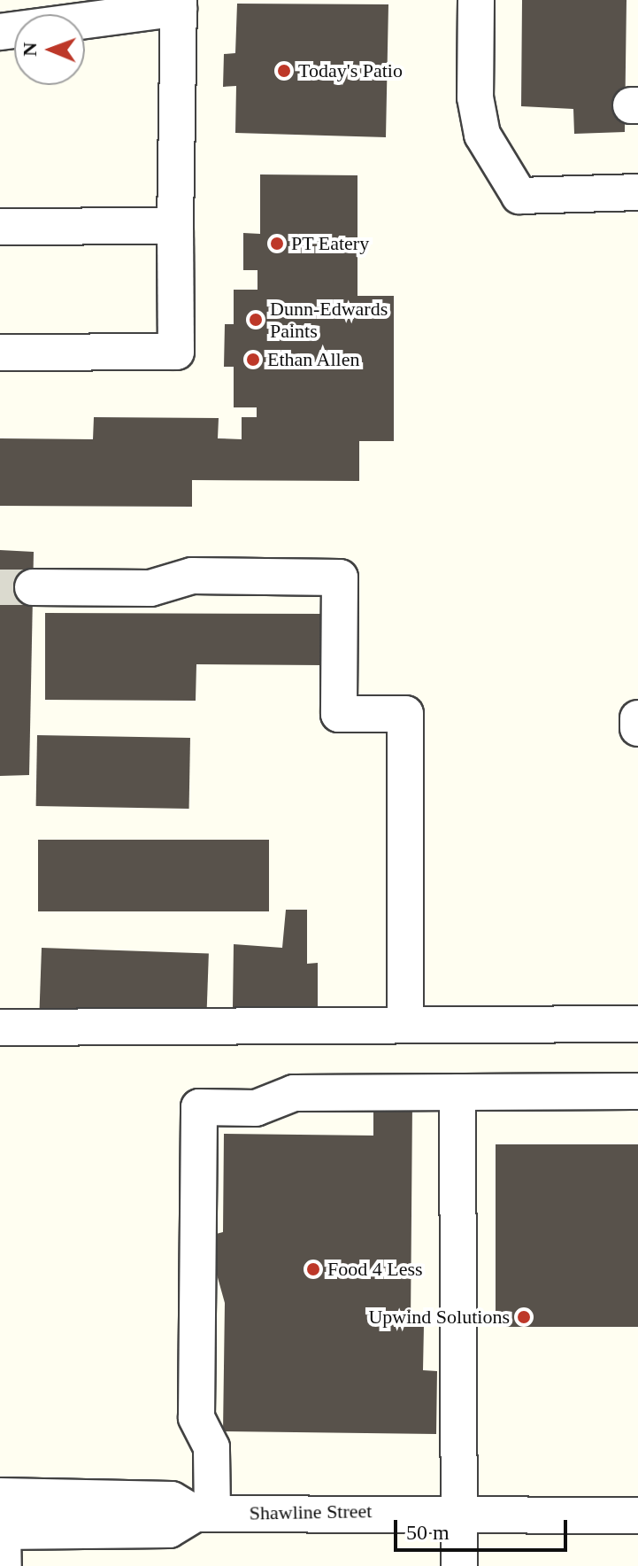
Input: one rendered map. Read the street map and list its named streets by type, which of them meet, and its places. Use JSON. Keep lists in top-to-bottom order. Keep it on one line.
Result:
{"streets":{"street":["Shawline Street"]},"places":["Today's Patio","PT Eatery","Dunn-Edwards Paints","Ethan Allen","Food 4 Less","Upwind Solutions"],"scale_bar":"50 m","north":"left"}
